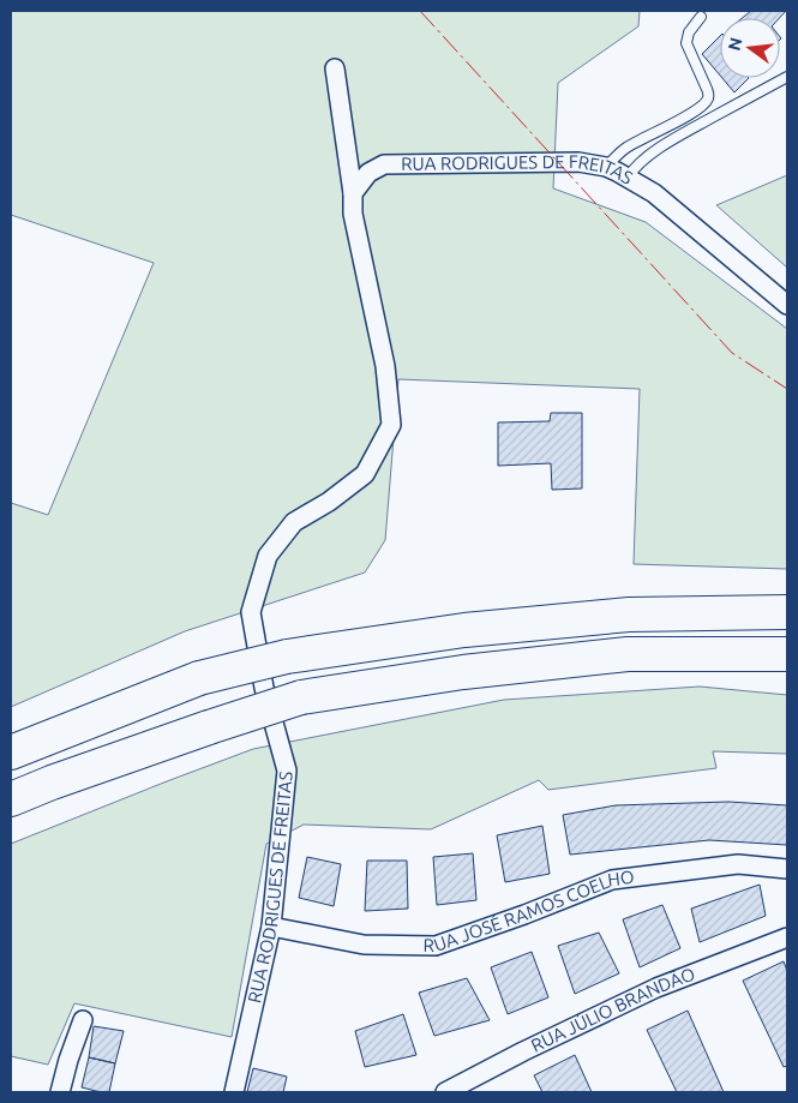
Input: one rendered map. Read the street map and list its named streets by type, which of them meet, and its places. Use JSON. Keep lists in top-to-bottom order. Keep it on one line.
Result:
{"streets":{"street":["RUA RODRIGUES DE FREITAS","RUA JOSÉ RAMOS COELHO","RUA JÚLIO BRANDÃO"]},"crossings":[["RUA RODRIGUES DE FREITAS","RUA JOSÉ RAMOS COELHO"]],"north":"left"}
